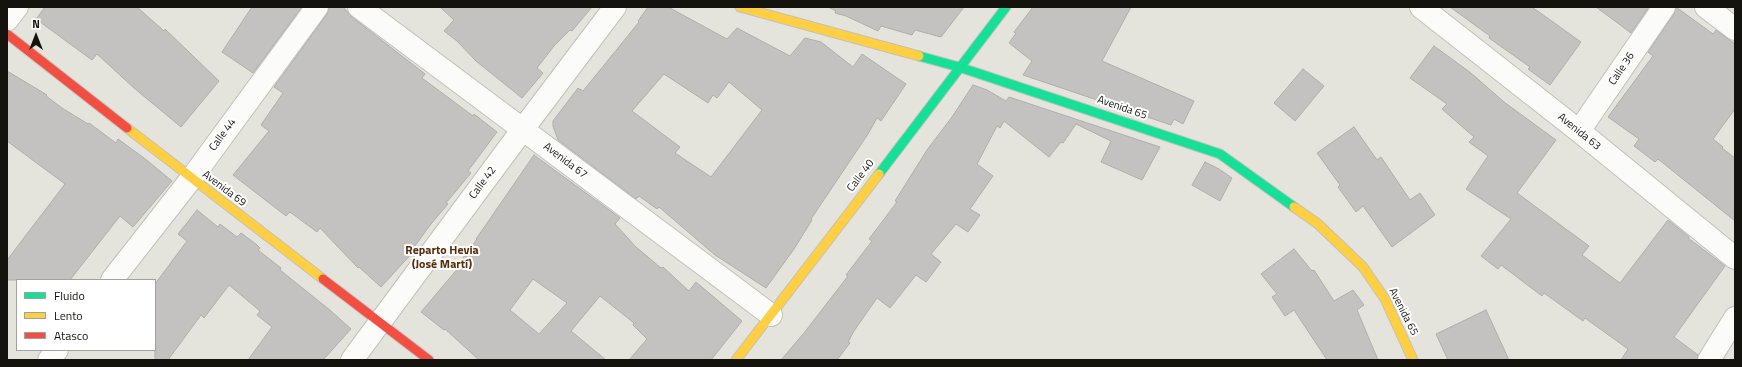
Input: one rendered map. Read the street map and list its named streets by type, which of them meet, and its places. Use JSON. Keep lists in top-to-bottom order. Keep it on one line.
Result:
{"streets":{"street":["Calle 36","Avenida 65","Avenida 63","Calle 44","Avenida 67","Calle 40","Calle 42","Avenida 69"]},"crossings":[["Calle 36","Avenida 63"],["Avenida 65","Calle 40"],["Calle 44","Avenida 69"],["Avenida 67","Calle 40"],["Avenida 67","Calle 42"],["Calle 42","Avenida 69"]],"districts":["Reparto Hevia (José Martí)"],"legend":["Fluido","Lento","Atasco"],"north":"top"}
